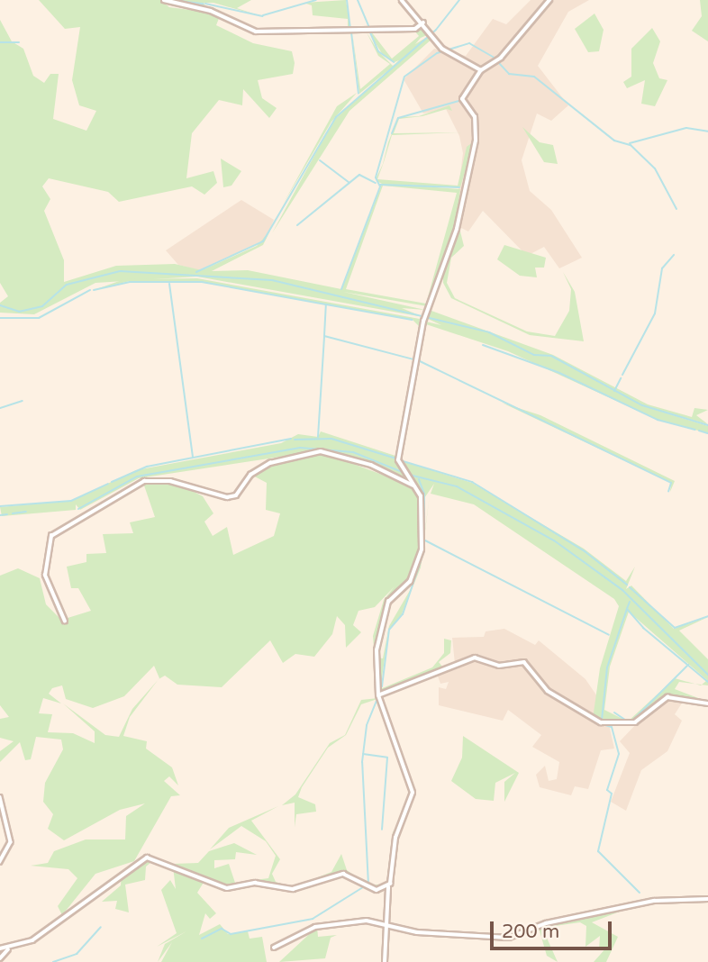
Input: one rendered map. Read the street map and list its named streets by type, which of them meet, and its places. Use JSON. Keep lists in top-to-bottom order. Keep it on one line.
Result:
{"scale_bar":"200 m"}
